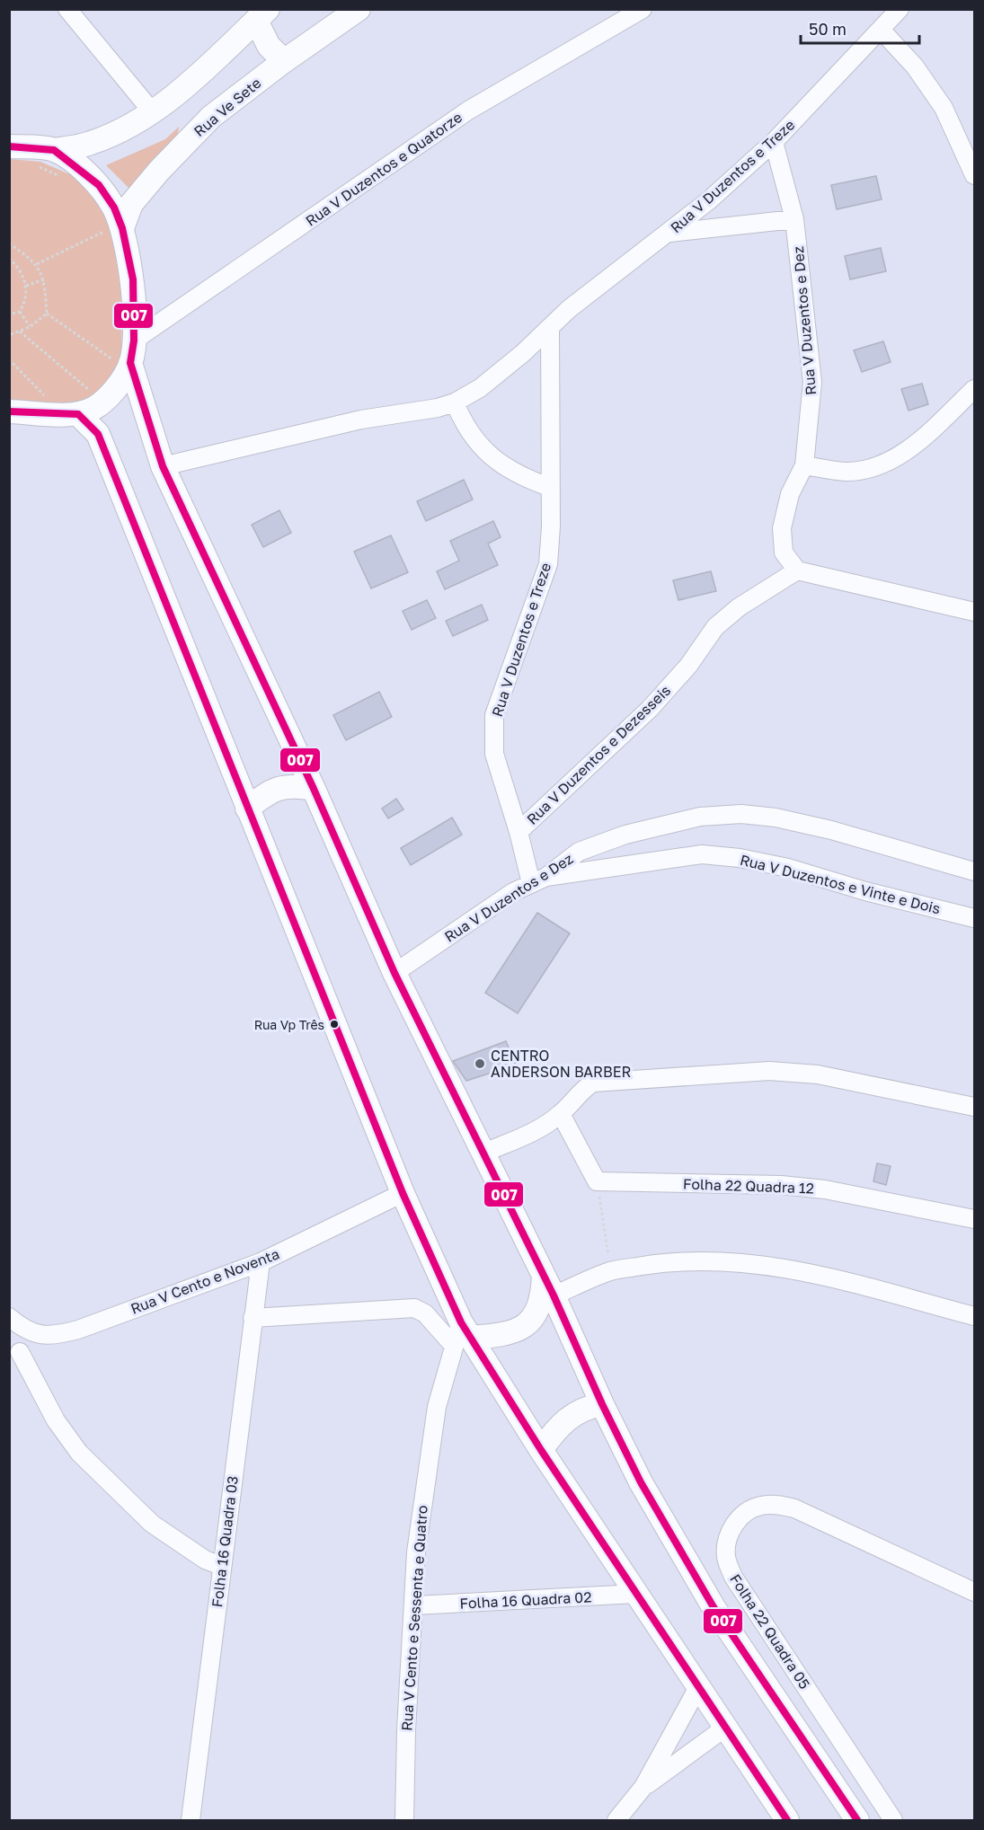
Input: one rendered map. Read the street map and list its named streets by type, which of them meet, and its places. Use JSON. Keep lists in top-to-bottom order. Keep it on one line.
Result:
{"streets":{"main road":["Rua Ve Sete"],"street":["Rua V Duzentos e Quatorze","Rua V Duzentos e Treze","Rua V Duzentos e Dez","Rua V Duzentos e Dezesseis","Rua V Duzentos e Vinte e Dois","Folha 22 Quadra 12","Rua V Cento e Noventa","Folha 16 Quadra 03","Folha 16 Quadra 02","Rua V Cento e Sessenta e Quatro","Folha 22 Quadra 05"]},"crossings":[["Rua V Duzentos e Treze","Rua V Duzentos e Dez"],["Rua V Duzentos e Treze","Rua V Duzentos e Dezesseis"],["Rua V Duzentos e Treze","Rua V Duzentos e Vinte e Dois"],["Rua V Duzentos e Dez","Rua V Duzentos e Dezesseis"],["Rua V Duzentos e Dez","Rua V Duzentos e Vinte e Dois"],["Rua V Cento e Noventa","Folha 16 Quadra 03"],["Folha 16 Quadra 02","Rua V Cento e Sessenta e Quatro"]],"places":["Rua Vp Três","CENTRO ANDERSON BARBER"],"lines":["transit line 007"],"scale_bar":"50 m"}
